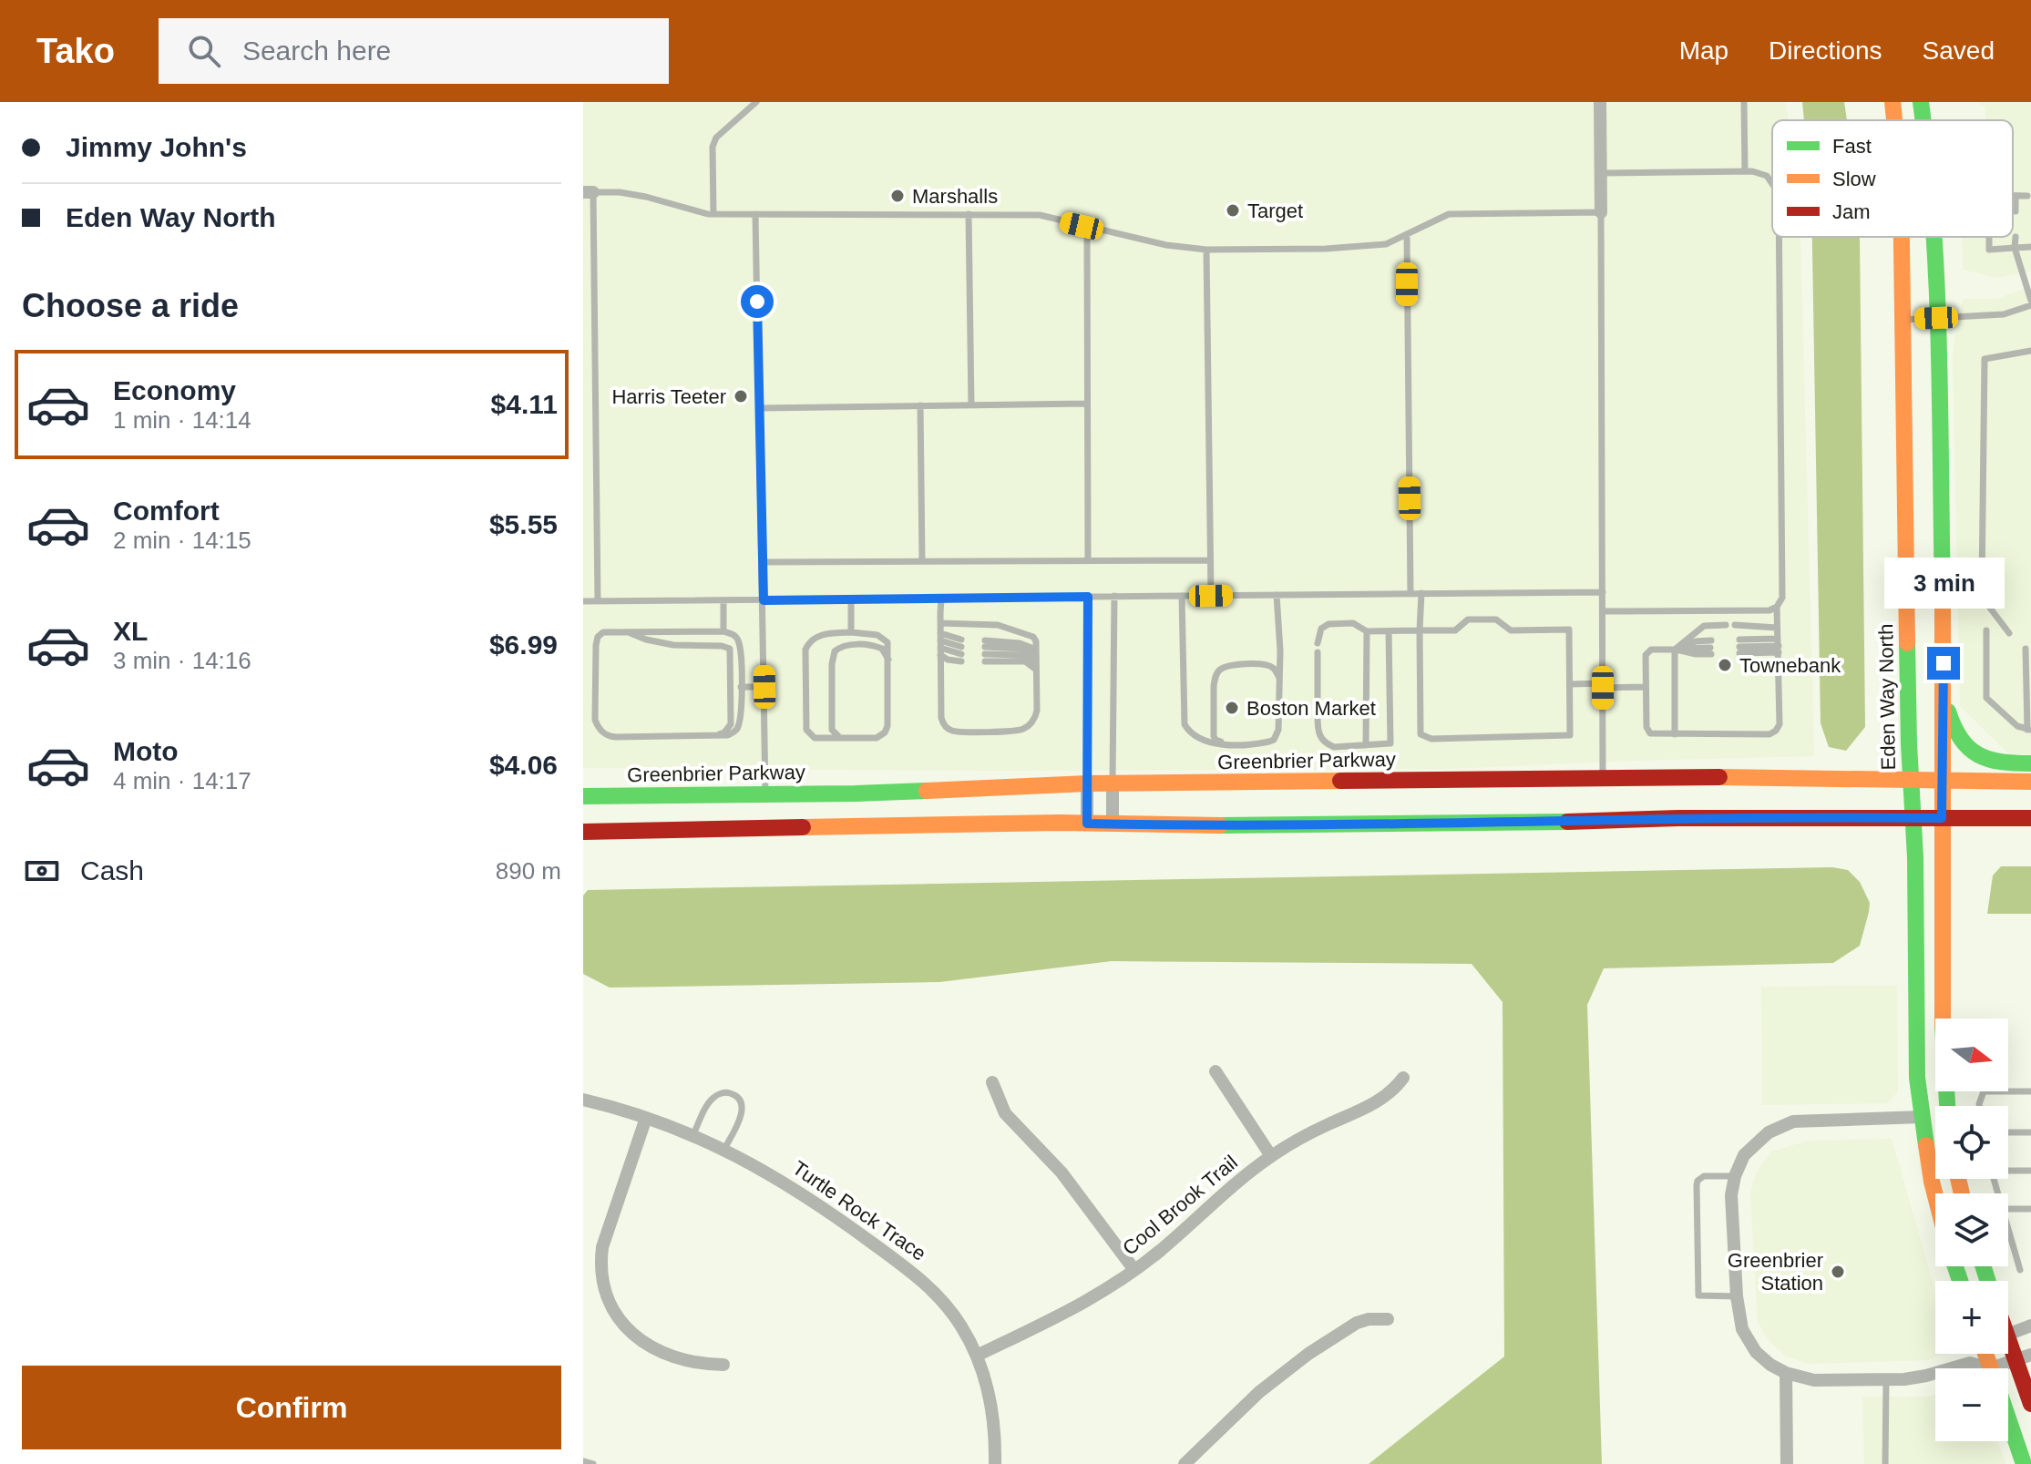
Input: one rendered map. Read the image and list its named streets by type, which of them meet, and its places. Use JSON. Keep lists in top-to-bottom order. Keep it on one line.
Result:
{"streets":{"main road":["Eden Way North","Greenbrier Parkway"],"street":["Cool Brook Trail","Turtle Rock Trace"]},"crossings":[["Eden Way North","Greenbrier Parkway"],["Cool Brook Trail","Turtle Rock Trace"]],"places":["Marshalls","Target","Harris Teeter","Townebank","Boston Market","Greenbrier Station"],"legend":["Fast","Slow","Jam"],"north":"right","page":{"header":"Tako","search":"Search here","nav":["Map","Directions","Saved"],"banner":["Jimmy John's","Eden Way North"],"heading":"Choose a ride","list":[{"name":"Economy","note":"1 min · 14:14","value":"$4.11"},{"name":"Comfort","note":"2 min · 14:15","value":"$5.55"},{"name":"XL","note":"3 min · 14:16","value":"$6.99"},{"name":"Moto","note":"4 min · 14:17","value":"$4.06"}],"bubble":"3 min","pay":["Cash","890 m"],"map_buttons":["+","−"],"buttons":"Confirm"}}
